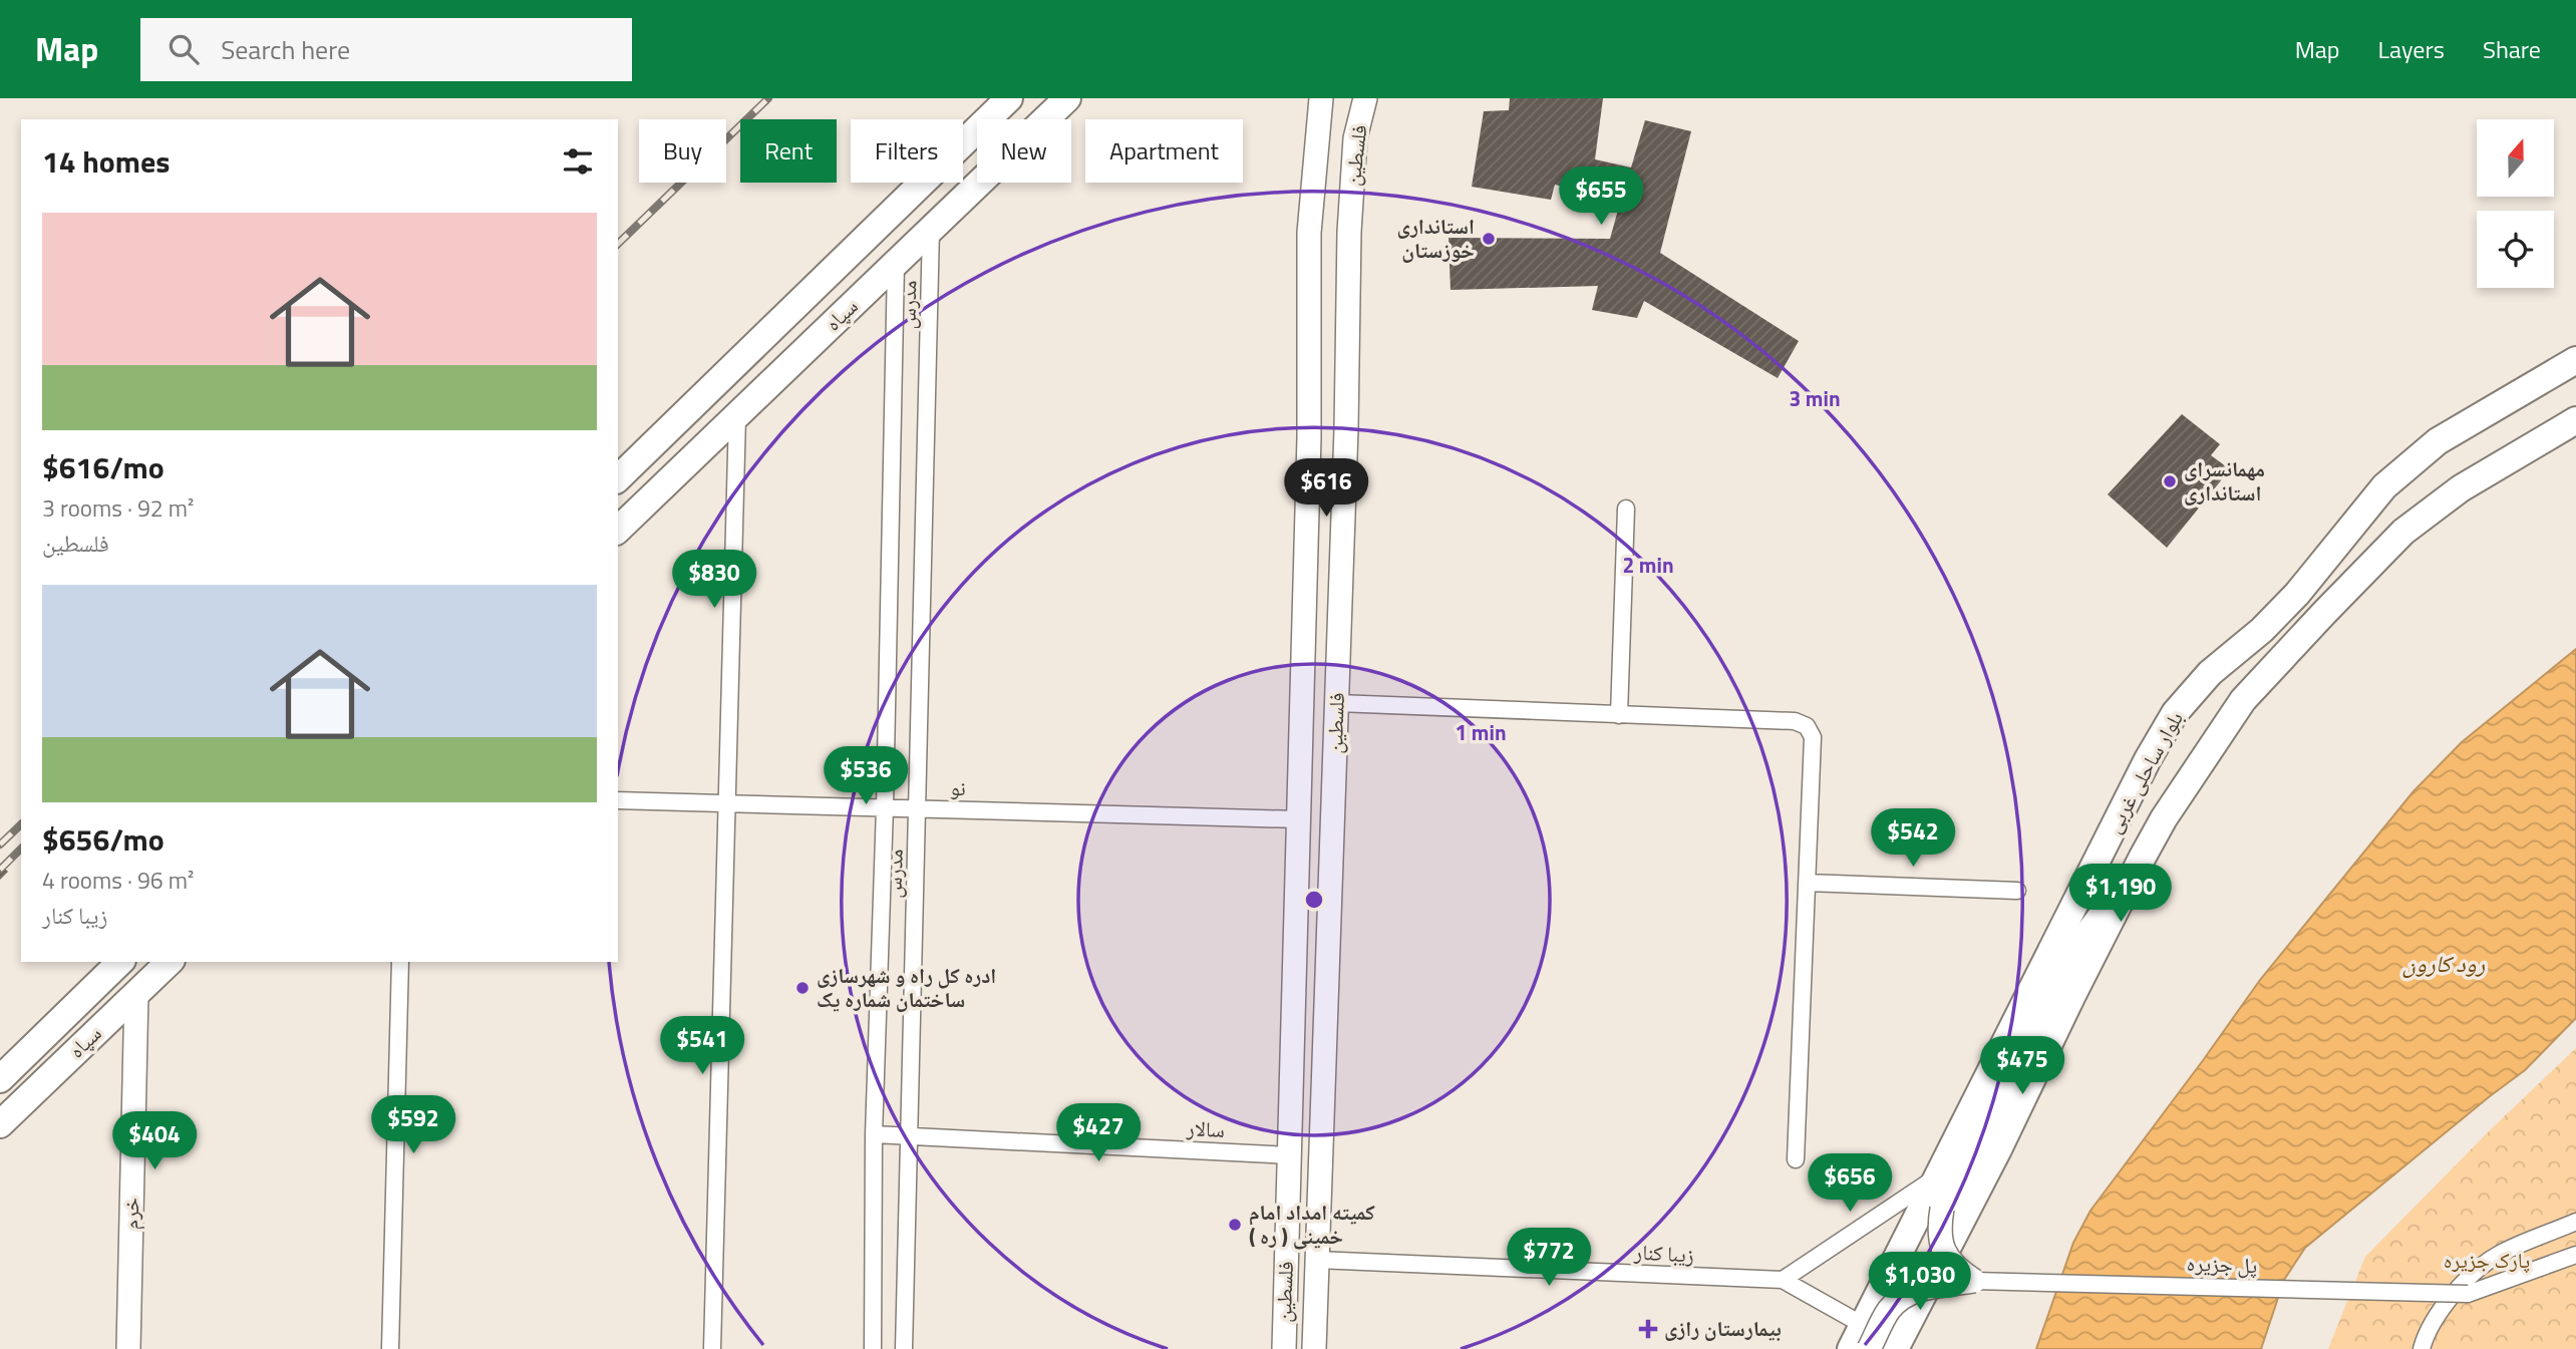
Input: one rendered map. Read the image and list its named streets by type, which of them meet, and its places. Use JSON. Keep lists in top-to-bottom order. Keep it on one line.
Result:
{"streets":{"main road":["سپاه","بلوار ساحلی غربی"],"street":["فلسطین","مدرس","نو","سالار","خرم","زیبا کنار","پل جزیره"]},"crossings":[["فلسطین","نو"],["فلسطین","سالار"],["فلسطین","زیبا کنار"],["مدرس","سپاه"],["مدرس","نو"],["مدرس","سالار"],["سپاه","خرم"]],"water":["رود کارون"],"parks":["پارک جزیره"],"places":{"other":["استانداری خوزستان","مهمانسرای استانداری","ادره کل راه و شهرسازی ساختمان شماره یک","کمیته امداد امام خمینی ( ره )"],"health":["بیمارستان رازی"]},"north":"top","page":{"header":"Map","search":"Search here","nav":["Map","Layers","Share"],"chip":["Buy","Rent","Filters","New","Apartment"],"heading":"14 homes","price":["$655","$616","$830","$536","$542","$1,190","$541","$475","$592","$427","$404","$656","$772","$1,030"],"list":[{"name":"$616/mo","note":"3 rooms · 92 m² · فلسطین"},{"name":"$656/mo","note":"4 rooms · 96 m² · زیبا کنار"}]},"rings":["3 min","2 min","1 min"]}
